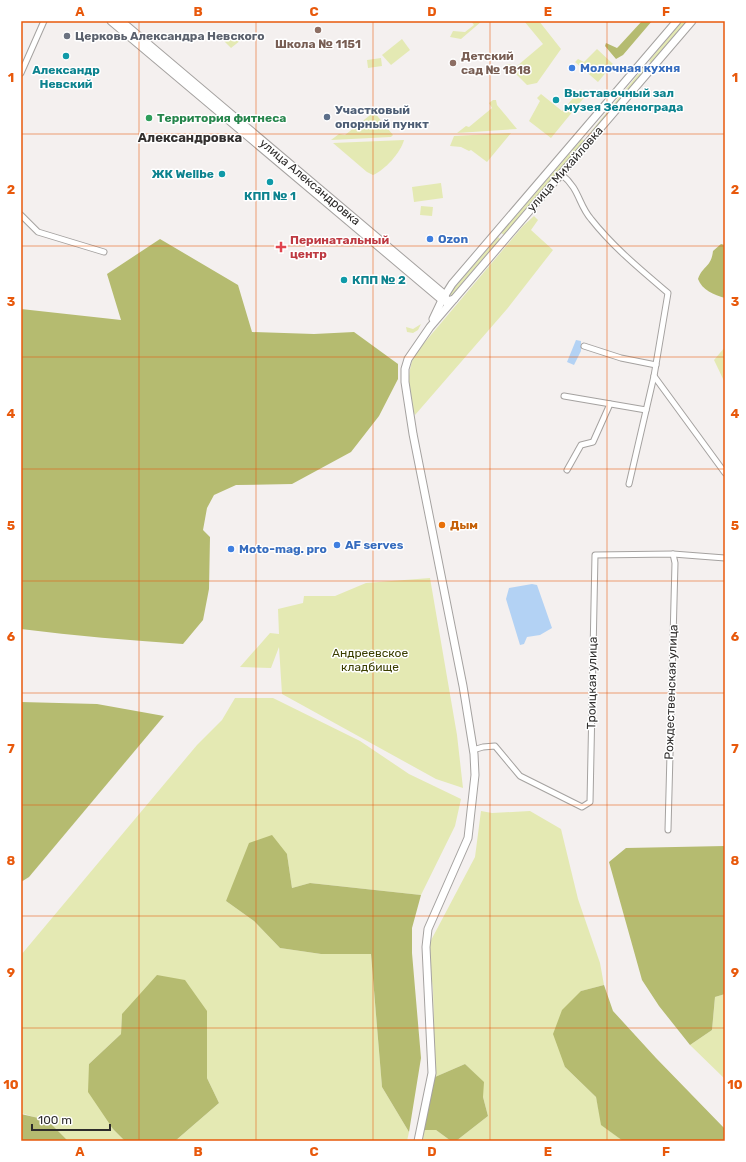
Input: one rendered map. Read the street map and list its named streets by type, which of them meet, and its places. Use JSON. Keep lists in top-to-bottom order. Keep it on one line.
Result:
{"streets":{"main road":["улица Михайловка","улица Александровка"],"street":["Троицкая улица","Рождественская улица"]},"crossings":[["улица Михайловка","улица Александровка"],["Троицкая улица","Рождественская улица"]],"districts":["Александровка"],"parks":["Андреевское кладбище"],"places":{"other":["Школа № 1151","Церковь Александра Невского","Александр Невский","Детский сад № 1818","Молочная кухня","Выставочный зал музея Зеленограда","Участковый опорный пункт","Территория фитнеса","ЖК Wellbe","КПП № 1","Ozon","КПП № 2","Дым","AF serves","Moto-mag. pro"],"health":["Перинатальный центр"]},"scale_bar":"100 m","grid":{"columns":["A","B","C","D","E","F"],"rows":["1","2","3","4","5","6","7","8","9","10"]}}
